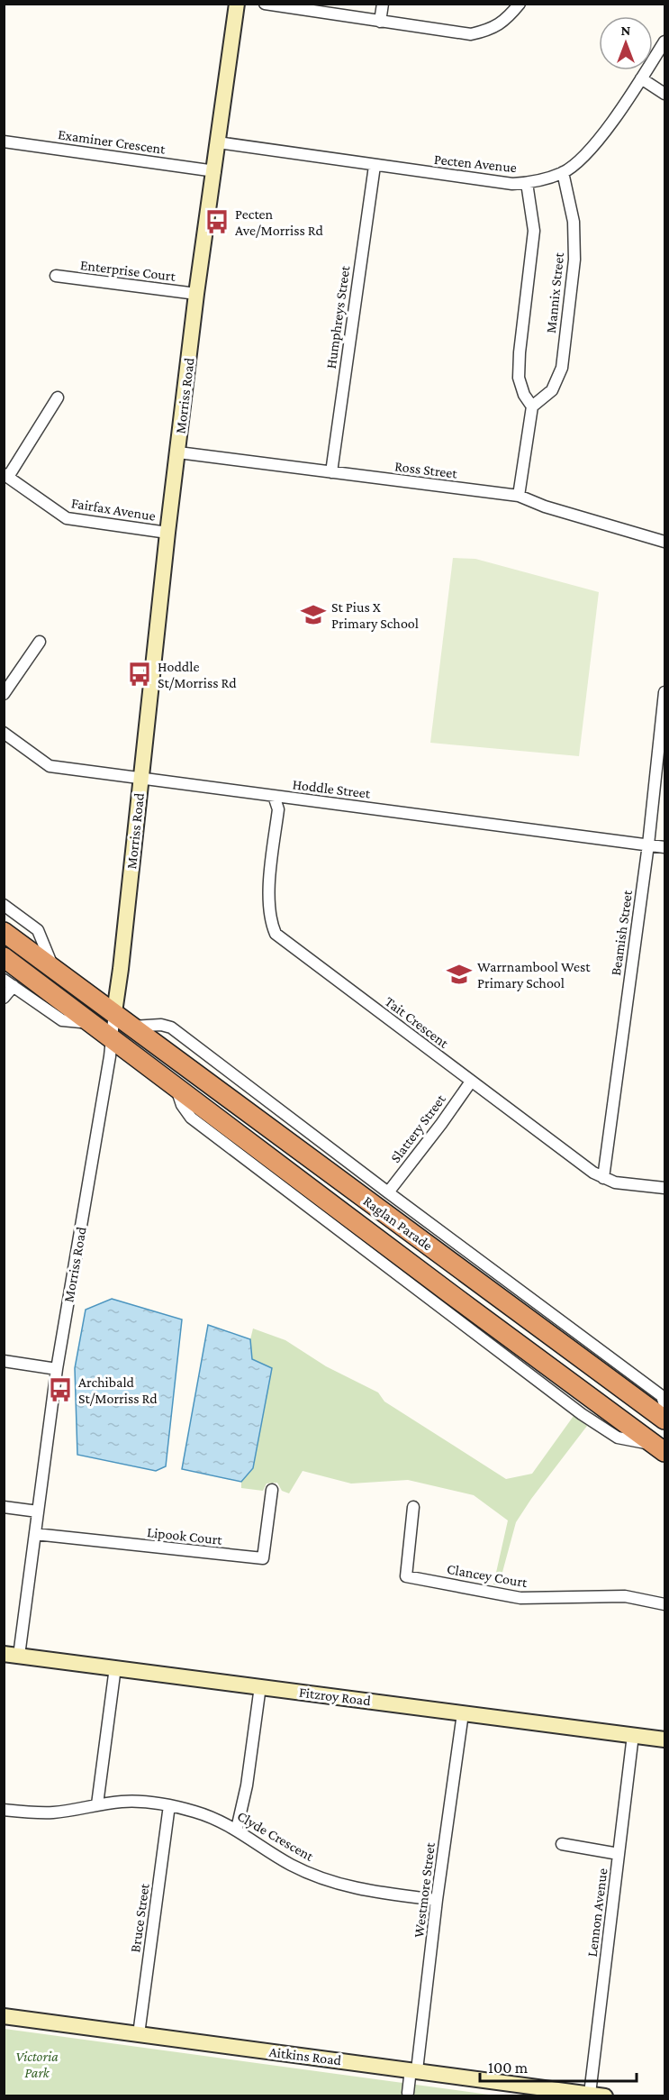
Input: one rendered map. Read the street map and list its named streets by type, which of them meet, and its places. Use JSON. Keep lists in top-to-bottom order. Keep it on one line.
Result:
{"streets":{"highway":["Raglan Parade"],"street":["Examiner Crescent","Pecten Avenue","Enterprise Court","Mannix Street","Humphreys Street","Morriss Road","Ross Street","Fairfax Avenue","Hoddle Street","Beamish Street","Tait Crescent","Slattery Street","Lipook Court","Clancey Court","Fitzroy Road","Clyde Crescent","Westmore Street","Lennon Avenue","Bruce Street","Aitkins Road"]},"crossings":[["Examiner Crescent","Morriss Road"],["Pecten Avenue","Mannix Street"],["Pecten Avenue","Humphreys Street"],["Pecten Avenue","Morriss Road"],["Enterprise Court","Morriss Road"],["Humphreys Street","Ross Street"],["Morriss Road","Ross Street"],["Morriss Road","Fairfax Avenue"],["Morriss Road","Hoddle Street"],["Morriss Road","Raglan Parade"],["Morriss Road","Lipook Court"],["Morriss Road","Fitzroy Road"],["Hoddle Street","Beamish Street"],["Hoddle Street","Tait Crescent"],["Beamish Street","Tait Crescent"],["Tait Crescent","Slattery Street"],["Slattery Street","Raglan Parade"],["Fitzroy Road","Westmore Street"],["Fitzroy Road","Lennon Avenue"],["Clyde Crescent","Westmore Street"],["Clyde Crescent","Bruce Street"],["Westmore Street","Aitkins Road"],["Lennon Avenue","Aitkins Road"],["Bruce Street","Aitkins Road"]],"parks":["Victoria Park"],"places":{"bus stop":["Pecten Ave/Morriss Rd","Hoddle St/Morriss Rd","Archibald St/Morriss Rd"],"school or university":["St Pius X Primary School","Warrnambool West Primary School"]},"scale_bar":"100 m","north":"top"}
